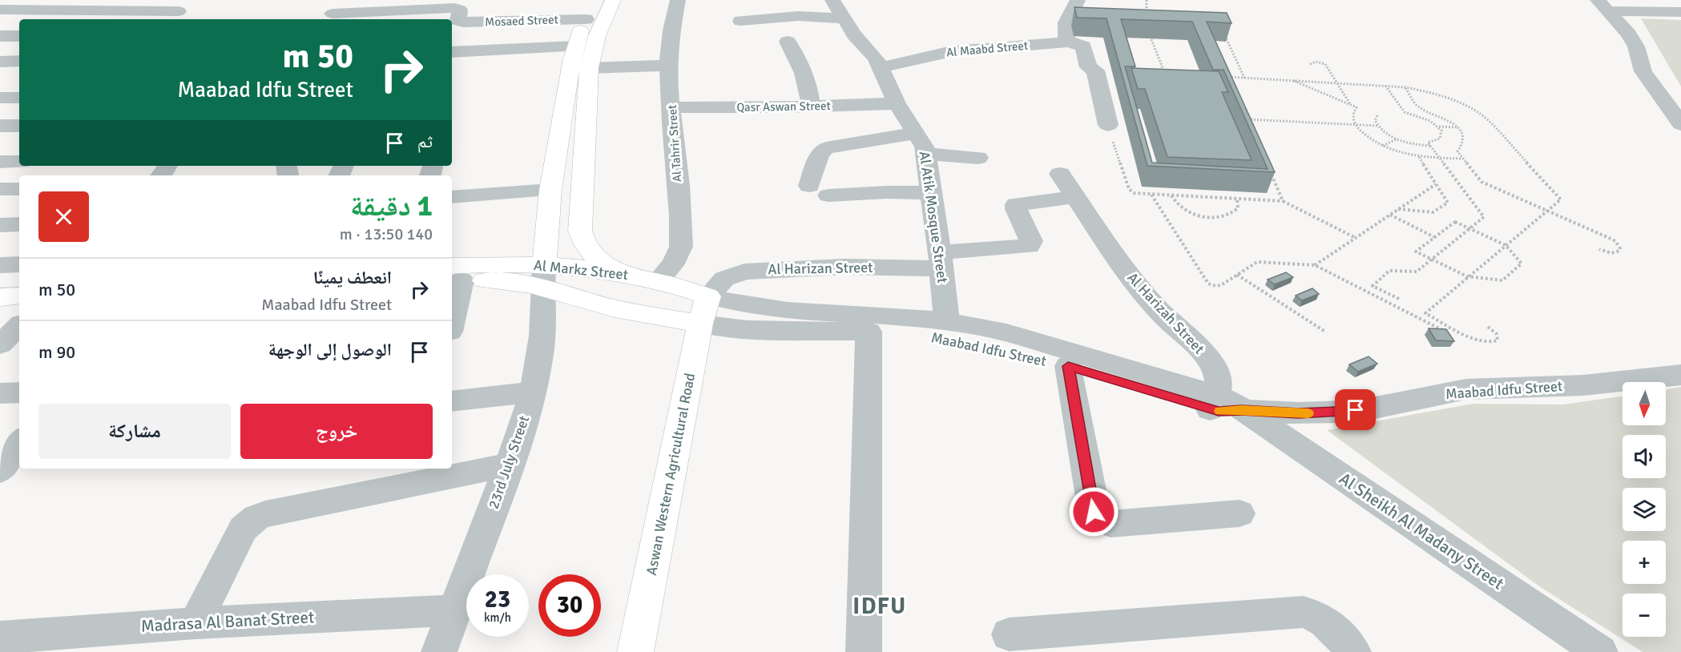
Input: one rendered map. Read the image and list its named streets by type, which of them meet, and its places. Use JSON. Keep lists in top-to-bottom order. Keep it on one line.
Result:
{"streets":{"main road":["Al Markz Street","Aswan Western Agricultural Road"],"street":["Mosaed Street","Al Maabd Street","Qasr Aswan Street","Al Tahrir Street","Al Atik Mosque Street","Al Harizan Street","Al Harizah Street","Maabad Idfu Street","23rd July Street","Al Sheikh Al Madany Street","Madrasa Al Banat Street"]},"crossings":[["Al Maabd Street","Al Atik Mosque Street"],["Qasr Aswan Street","Al Tahrir Street"],["Qasr Aswan Street","Al Atik Mosque Street"],["Al Tahrir Street","Al Markz Street"],["Al Atik Mosque Street","Al Harizan Street"],["Al Atik Mosque Street","Maabad Idfu Street"],["Al Harizan Street","Al Markz Street"],["Al Harizan Street","Al Harizah Street"],["Al Harizan Street","Maabad Idfu Street"],["Al Harizan Street","Aswan Western Agricultural Road"],["Al Markz Street","Maabad Idfu Street"],["Al Markz Street","23rd July Street"],["Al Markz Street","Aswan Western Agricultural Road"],["Al Harizah Street","Maabad Idfu Street"],["Al Harizah Street","Al Sheikh Al Madany Street"],["Maabad Idfu Street","Aswan Western Agricultural Road"],["Maabad Idfu Street","Al Sheikh Al Madany Street"],["23rd July Street","Madrasa Al Banat Street"]],"districts":["IDFU"],"north":"bottom","page":{"turn":["50 m","Maabad Idfu Street"],"then":"ثم","heading":["1 دقيقة","140 m · 13:50"],"list":[{"name":"انعطف يمينًا","note":"Maabad Idfu Street","value":"50 m"},{"name":"الوصول إلى الوجهة","value":"90 m"}],"map_buttons":["+","−"],"buttons":["خروج","مشاركة"],"speed":"23 km/h","limit":"30"}}
